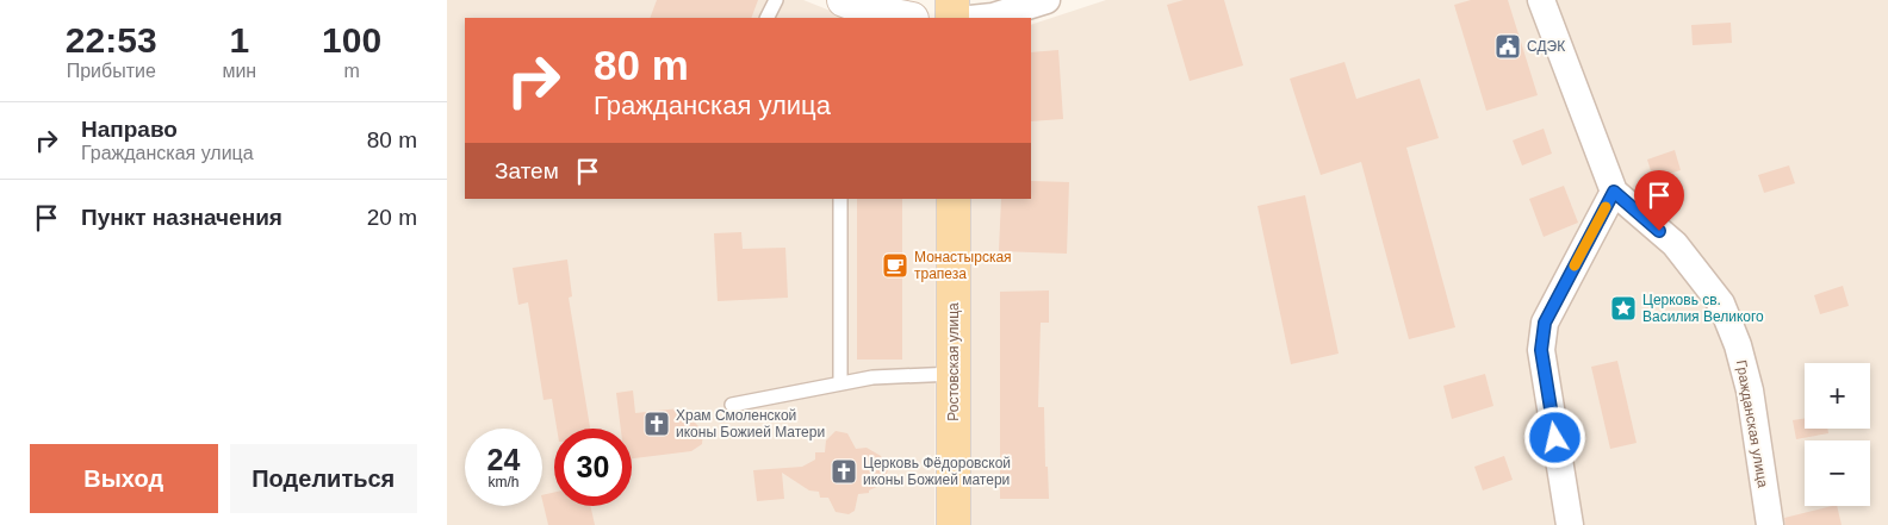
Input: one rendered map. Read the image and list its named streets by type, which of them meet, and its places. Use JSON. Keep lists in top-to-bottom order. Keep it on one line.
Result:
{"streets":{"main road":["Ростовская улица"],"street":["Гражданская улица"]},"places":{"public building":["СДЭК"],"cafe":["Монастырская трапеза"],"place":["Церковь св. Василия Великого"],"church":["Храм Смоленской иконы Божией Матери","Церковь Фёдоровской иконы Божией матери"]},"page":{"eta":["22:53","Прибытие","1","мин","100","m"],"turn":["80 m","Гражданская улица"],"list":[{"name":"Направо","note":"Гражданская улица","value":"80 m"},{"name":"Пункт назначения","value":"20 m"}],"then":"Затем","map_buttons":["+","−"],"speed":"24 km/h","limit":"30","buttons":["Выход","Поделиться"]}}
